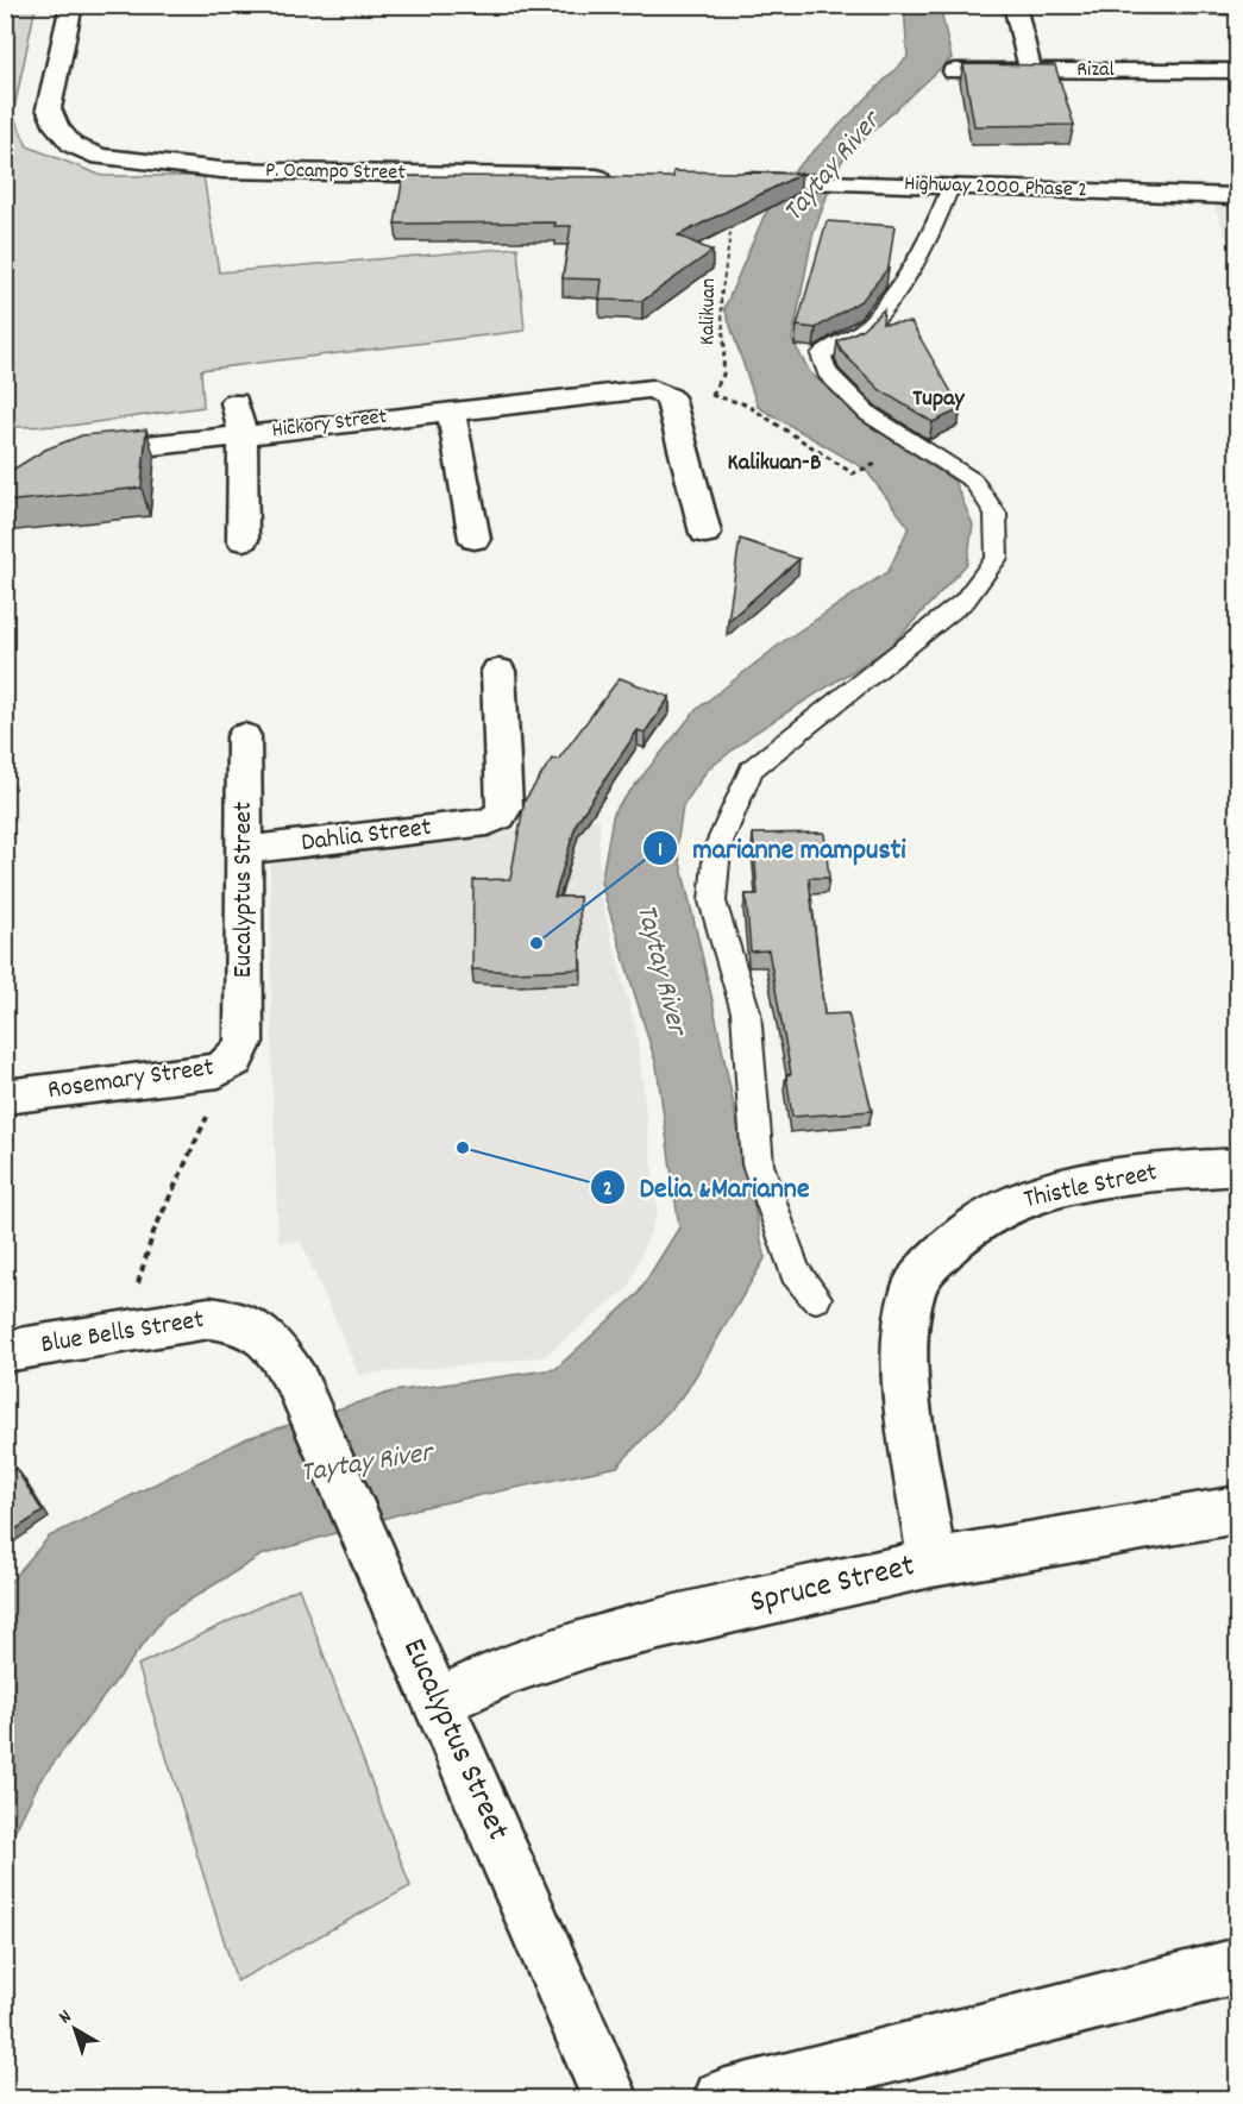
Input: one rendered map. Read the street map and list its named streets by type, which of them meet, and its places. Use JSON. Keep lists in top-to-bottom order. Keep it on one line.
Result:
{"streets":{"street":["Rizal","P. Ocampo Street","Highway 2000 Phase 2","Hickory Street","Dahlia Street","Eucalyptus Street","Rosemary Street","Thistle Street","Blue Bells Street","Spruce Street"],"path":["Kalikuan"]},"crossings":[["Dahlia Street","Eucalyptus Street"],["Eucalyptus Street","Rosemary Street"],["Eucalyptus Street","Blue Bells Street"],["Eucalyptus Street","Spruce Street"],["Thistle Street","Spruce Street"]],"districts":["Tupay","Kalikuan-B"],"water":["Taytay River"],"places":["marianne mampusti","Delia &Marianne"],"north":"top left"}
